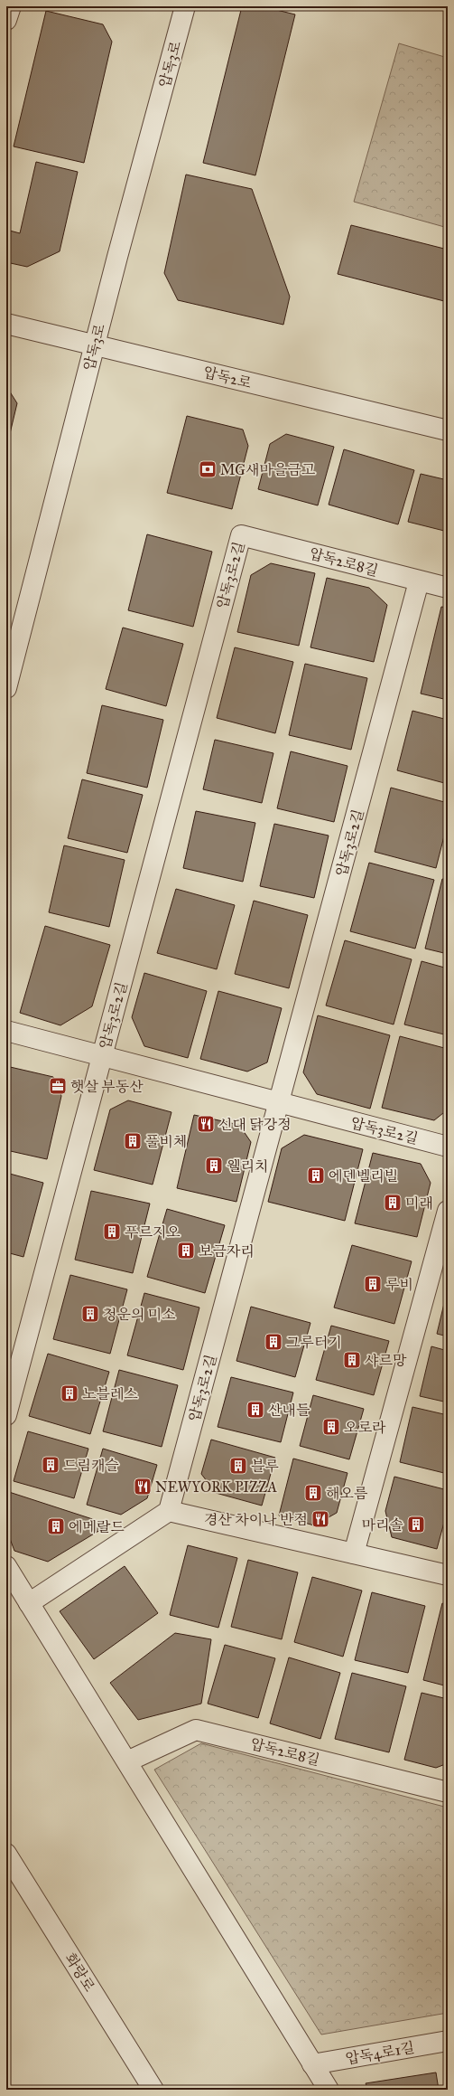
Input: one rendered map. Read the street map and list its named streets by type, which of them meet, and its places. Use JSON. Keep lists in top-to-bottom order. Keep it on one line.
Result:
{"streets":{"street":["압독3로","압독2로","압독2로8길","압독3로2길","화랑로","압독4로1길"]},"crossings":[["압독3로","압독2로"],["압독2로8길","압독3로2길"]],"places":{"bank":["MG새마을금고"],"office":["햇살 부동산"],"restaurant":["신대 닭강정","NEWYORK PIZZA","경산 차이나 반점"],"building":["풀비체","웰리치","에덴벨리빌","미래","푸르지오","보금자리","루비","청운의 미소","그루터기","샤르망","노블레스","산내들","오로라","드림캐슬","블루","해오름","마리솔","에메랄드"]}}
